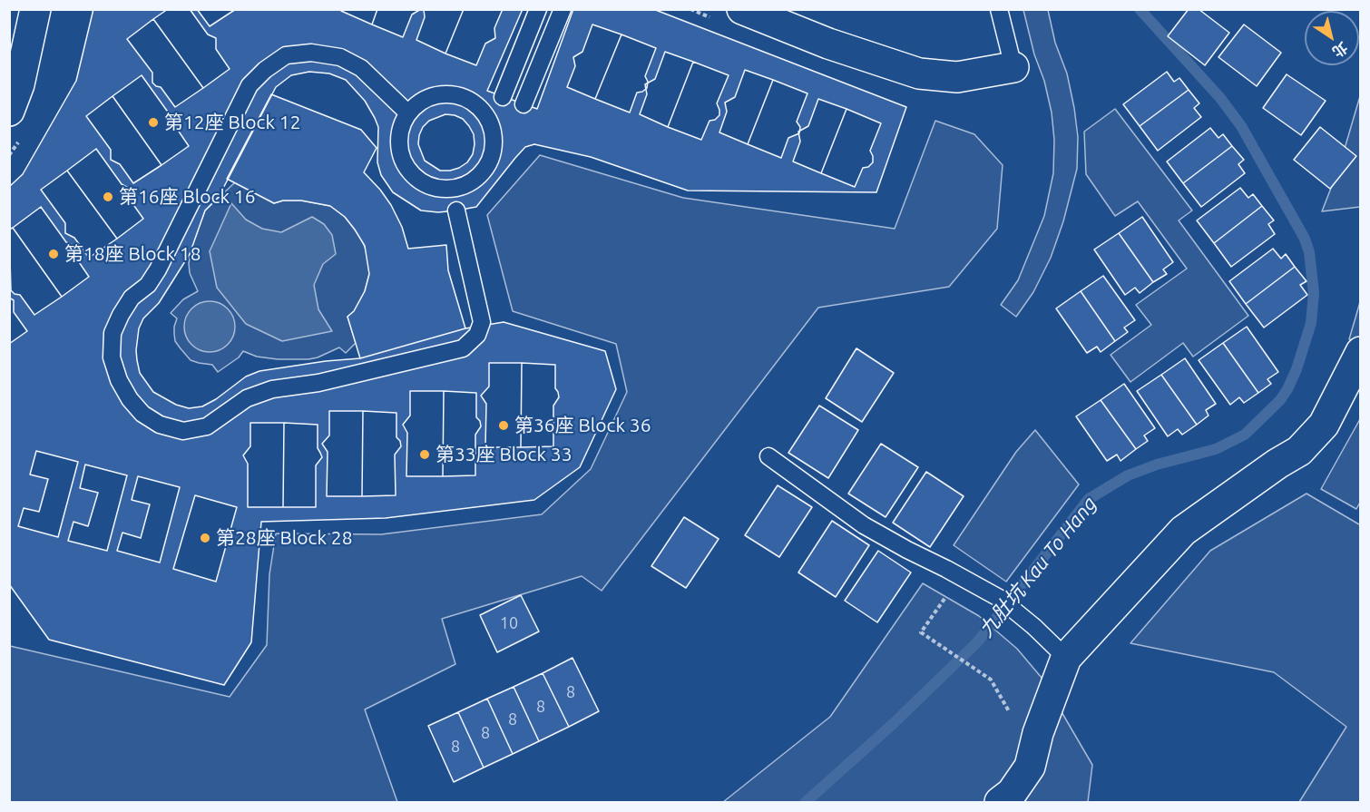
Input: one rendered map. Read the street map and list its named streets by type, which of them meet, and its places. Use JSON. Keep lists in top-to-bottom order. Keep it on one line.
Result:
{"water":["九肚坑 Kau To Hang"],"places":["第12座 Block 12","第16座 Block 16","第18座 Block 18","第36座 Block 36","第33座 Block 33","第28座 Block 28"],"house_numbers":["10","8","8","8","8","8"],"north":"bottom right"}
